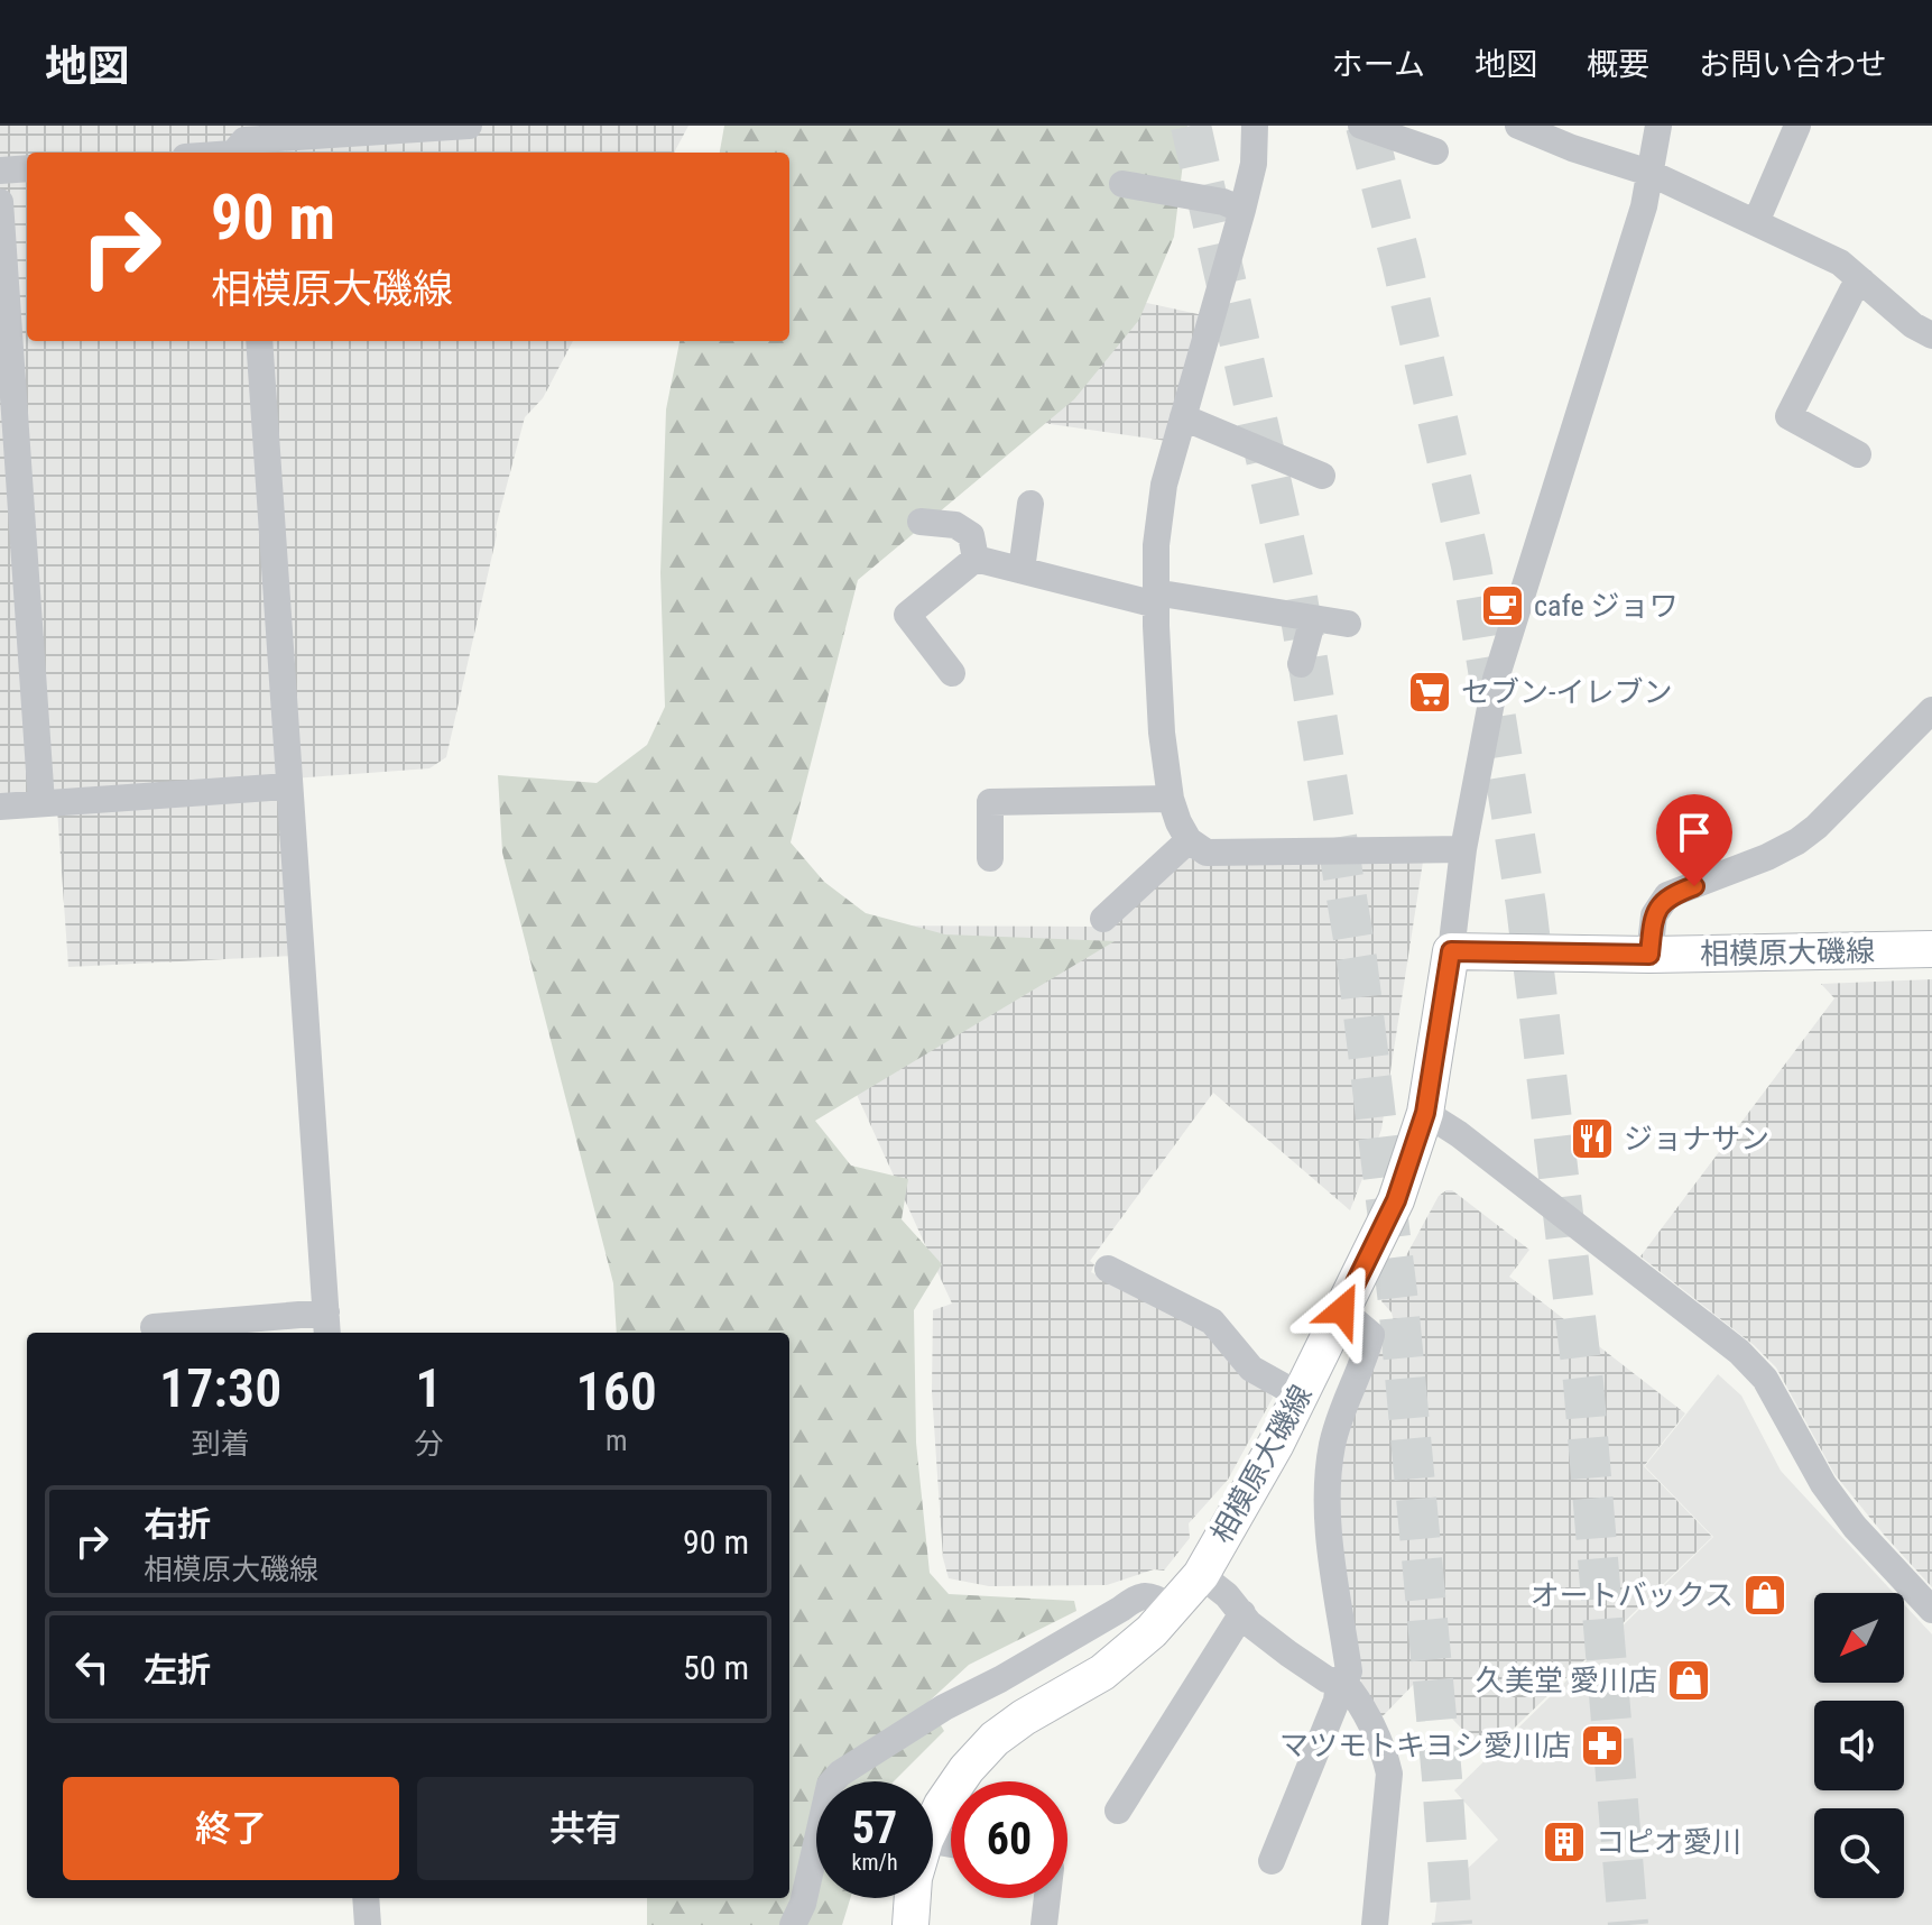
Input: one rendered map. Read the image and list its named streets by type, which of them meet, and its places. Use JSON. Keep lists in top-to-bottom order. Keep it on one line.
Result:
{"streets":{"main road":["相模原大磯線"]},"places":{"cafe":["cafe ジョワ"],"supermarket":["セブン-イレブン"],"restaurant":["ジョナサン"],"shop":["オートバックス","久美堂 愛川店"],"pharmacy":["マツモトキヨシ愛川店"],"building":["コピオ愛川"]},"north":"bottom left","page":{"header":"地図","nav":["ホーム","地図","概要","お問い合わせ"],"turn":["90 m","相模原大磯線"],"eta":["17:30","到着","1","分","160","m"],"list":[{"name":"右折","note":"相模原大磯線","value":"90 m"},{"name":"左折","value":"50 m"}],"buttons":["終了","共有"],"speed":"57 km/h","limit":"60"}}
